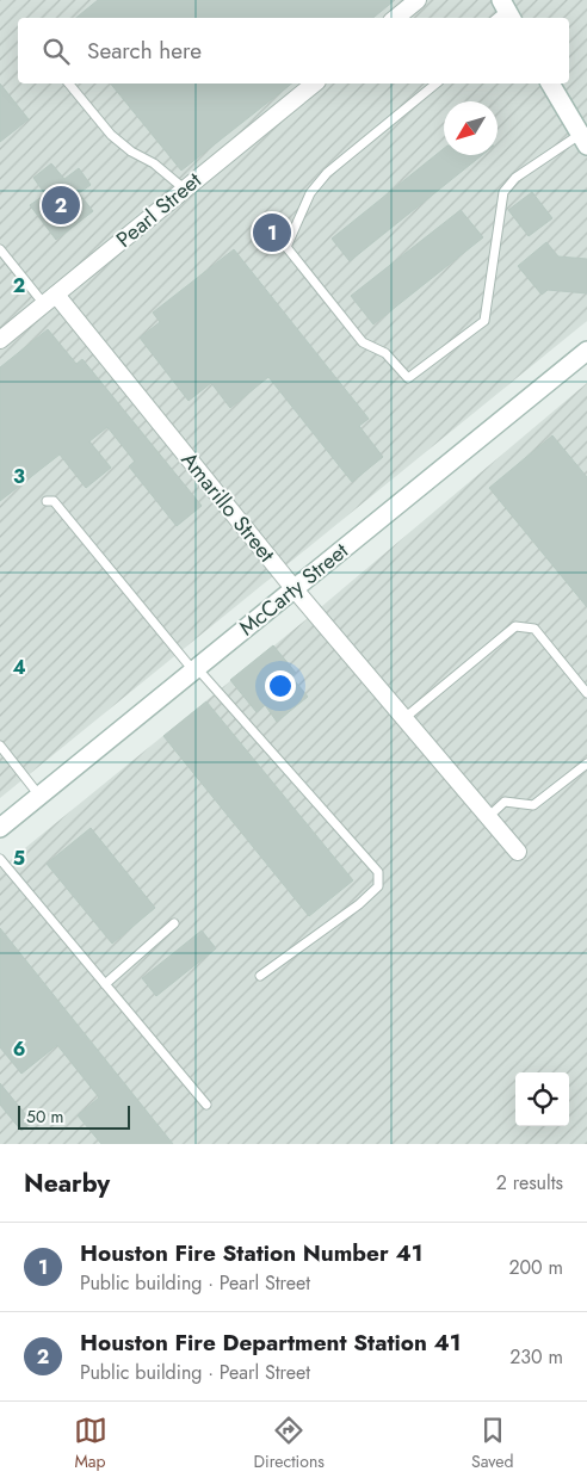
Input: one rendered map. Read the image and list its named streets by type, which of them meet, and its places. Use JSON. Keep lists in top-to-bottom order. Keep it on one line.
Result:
{"streets":{"main road":["McCarty Street"],"street":["Pearl Street","Amarillo Street"]},"crossings":[["Pearl Street","Amarillo Street"],["Amarillo Street","McCarty Street"]],"scale_bar":"50 m","north":"bottom left","page":{"search":"Search here","pins":["2","1"],"scale":"50 m","heading":["Nearby","2 results"],"list":[{"mark":"1","name":"Houston Fire Station Number 41","note":"Public building · Pearl Street","value":"200 m"},{"mark":"2","name":"Houston Fire Department Station 41","note":"Public building · Pearl Street","value":"230 m"}],"nav":["Map","Directions","Saved"]},"grid":{"rows":["2","3","4","5","6"]}}
